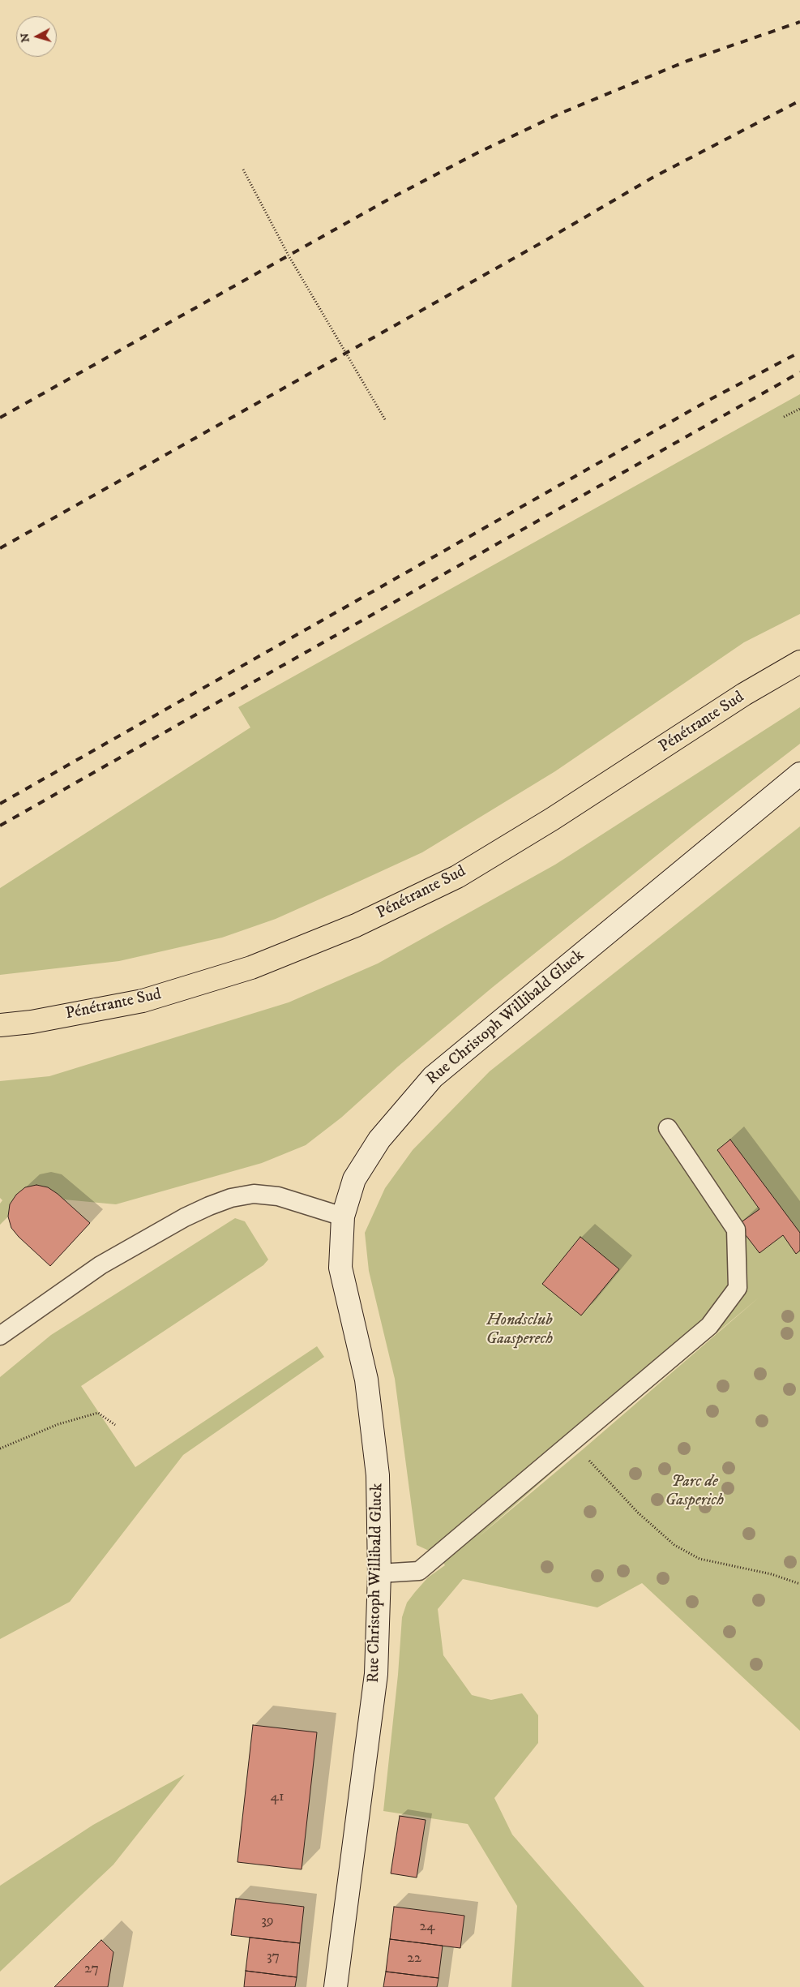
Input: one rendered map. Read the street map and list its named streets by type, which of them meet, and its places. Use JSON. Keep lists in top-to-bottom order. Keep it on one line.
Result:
{"streets":{"highway":["Pénétrante Sud"],"street":["Rue Christoph Willibald Gluck"]},"parks":["Hondsclub Gaasperech","Parc de Gasperich"],"house_numbers":["41","39","24","37","22","27"],"north":"left"}
